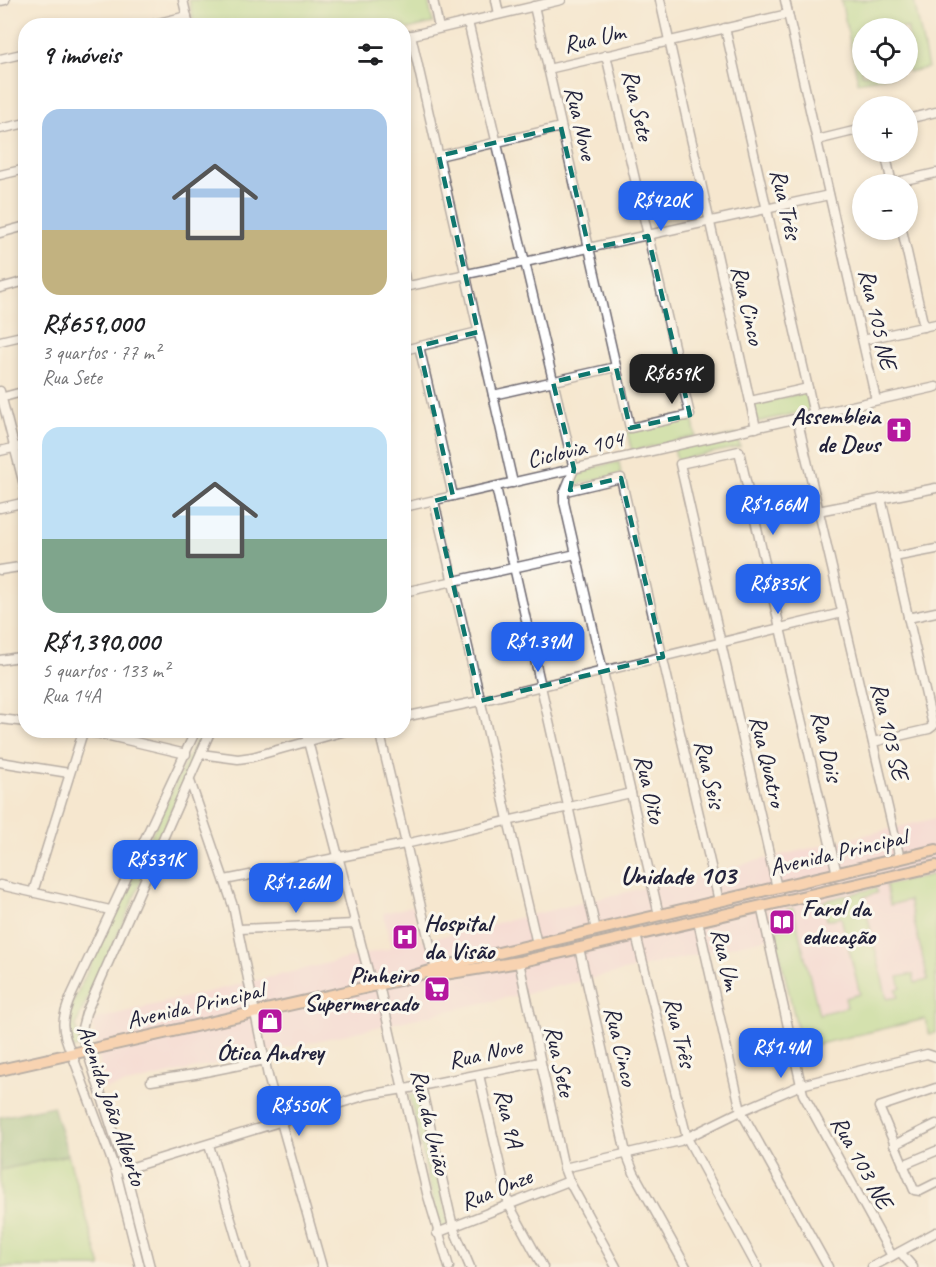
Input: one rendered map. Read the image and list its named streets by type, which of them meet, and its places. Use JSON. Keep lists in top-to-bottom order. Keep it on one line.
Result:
{"streets":{"main road":["Avenida Principal"],"street":["Rua Um","Rua Sete","Rua Nove","Rua Três","Rua Cinco","Rua 105 NE","Ciclovia 104","Rua 103 SE","Rua Dois","Rua Quatro","Rua Seis","Rua Oito","Avenida João Alberto","Rua 9A","Rua da União","Rua 103 NE","Rua Onze"]},"crossings":[["Rua Um","Rua Sete"],["Rua Um","Rua Nove"],["Rua Um","Rua Três"],["Rua Um","Rua Cinco"],["Rua Um","Rua 105 NE"],["Rua Um","Avenida Principal"],["Rua Sete","Rua Nove"],["Rua Sete","Avenida Principal"],["Rua Sete","Rua Onze"],["Rua Nove","Avenida João Alberto"],["Rua Nove","Rua 9A"],["Rua Nove","Rua da União"],["Rua Três","Ciclovia 104"],["Rua Três","Avenida Principal"],["Rua Cinco","Ciclovia 104"],["Rua Cinco","Avenida Principal"],["Rua 105 NE","Ciclovia 104"],["Ciclovia 104","Rua 103 SE"],["Ciclovia 104","Rua Oito"],["Rua 103 SE","Avenida Principal"],["Rua Dois","Rua Quatro"],["Rua Dois","Avenida Principal"],["Rua Quatro","Avenida Principal"],["Rua Seis","Rua Oito"],["Rua Seis","Avenida Principal"],["Rua Oito","Avenida Principal"],["Avenida Principal","Avenida João Alberto"],["Avenida Principal","Rua da União"],["Avenida Principal","Rua 103 NE"],["Rua 9A","Rua Onze"],["Rua da União","Rua Onze"]],"districts":["Unidade 103"],"places":{"church":["Assembleia de Deus"],"library":["Farol da educação"],"hospital":["Hospital da Visão"],"supermarket":["Pinheiro Supermercado"],"shop":["Ótica Andrey"]},"page":{"map_buttons":["+","−"],"heading":"9 imóveis","list":[{"name":"R$659,000","note":"3 quartos · 77 m² · Rua Sete"},{"name":"R$1,390,000","note":"5 quartos · 133 m² · Rua 14A"}],"price":["R$420K","R$659K","R$1.66M","R$835K","R$1.39M","R$531K","R$1.26M","R$1.4M","R$550K"]}}
